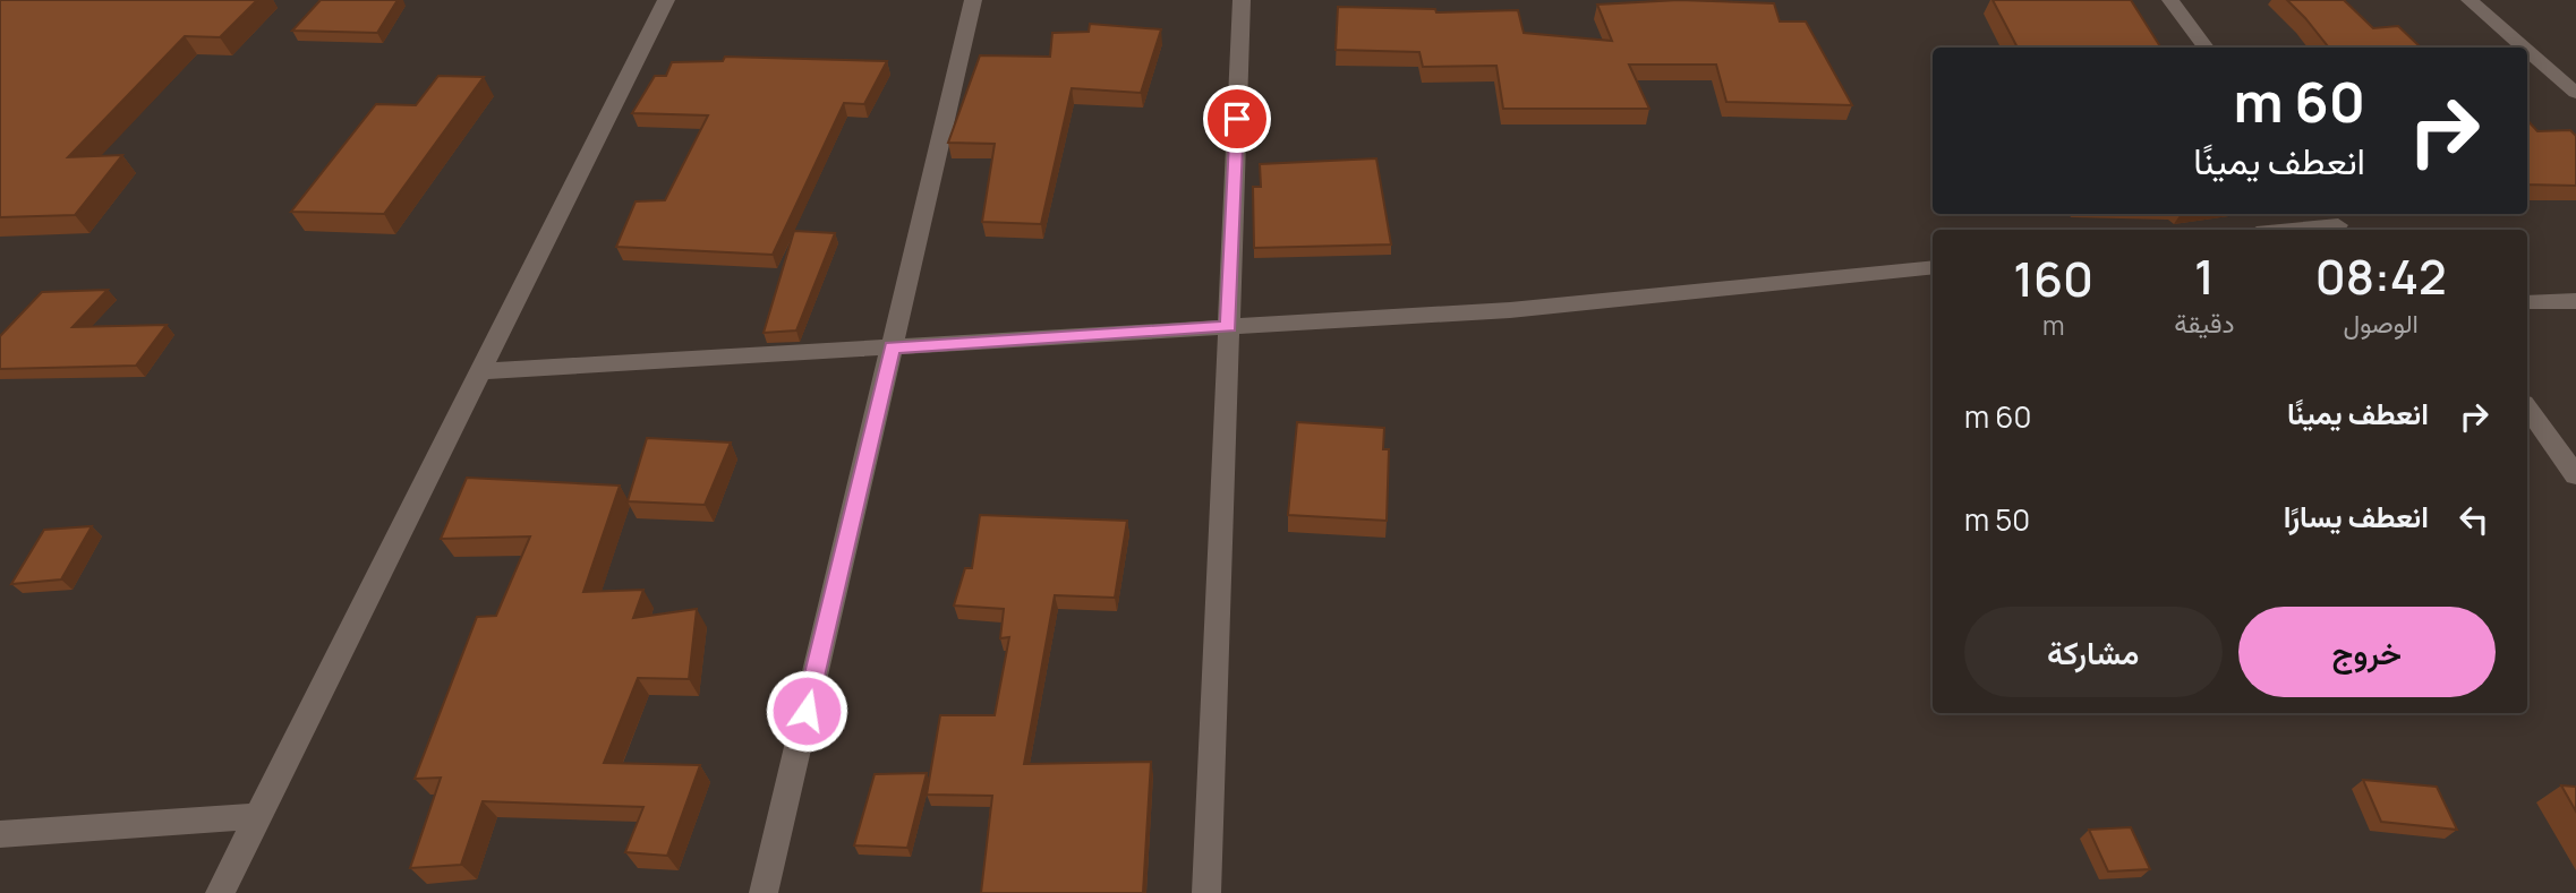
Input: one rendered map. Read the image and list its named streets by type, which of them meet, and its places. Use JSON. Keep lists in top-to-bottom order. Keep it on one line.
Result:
{"page":{"turn":["60 m","انعطف يمينًا"],"eta":["08:42","الوصول","1","دقيقة","160","m"],"list":[{"name":"انعطف يمينًا","value":"60 m"},{"name":"انعطف يسارًا","value":"50 m"}],"buttons":["خروج","مشاركة"]}}
